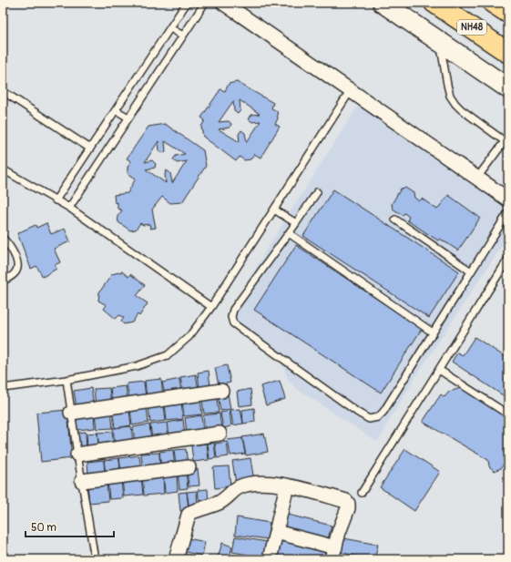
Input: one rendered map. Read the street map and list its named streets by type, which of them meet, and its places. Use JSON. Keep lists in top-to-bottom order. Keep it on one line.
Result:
{"streets":{"highway":["NH48"]},"scale_bar":"50 m"}
